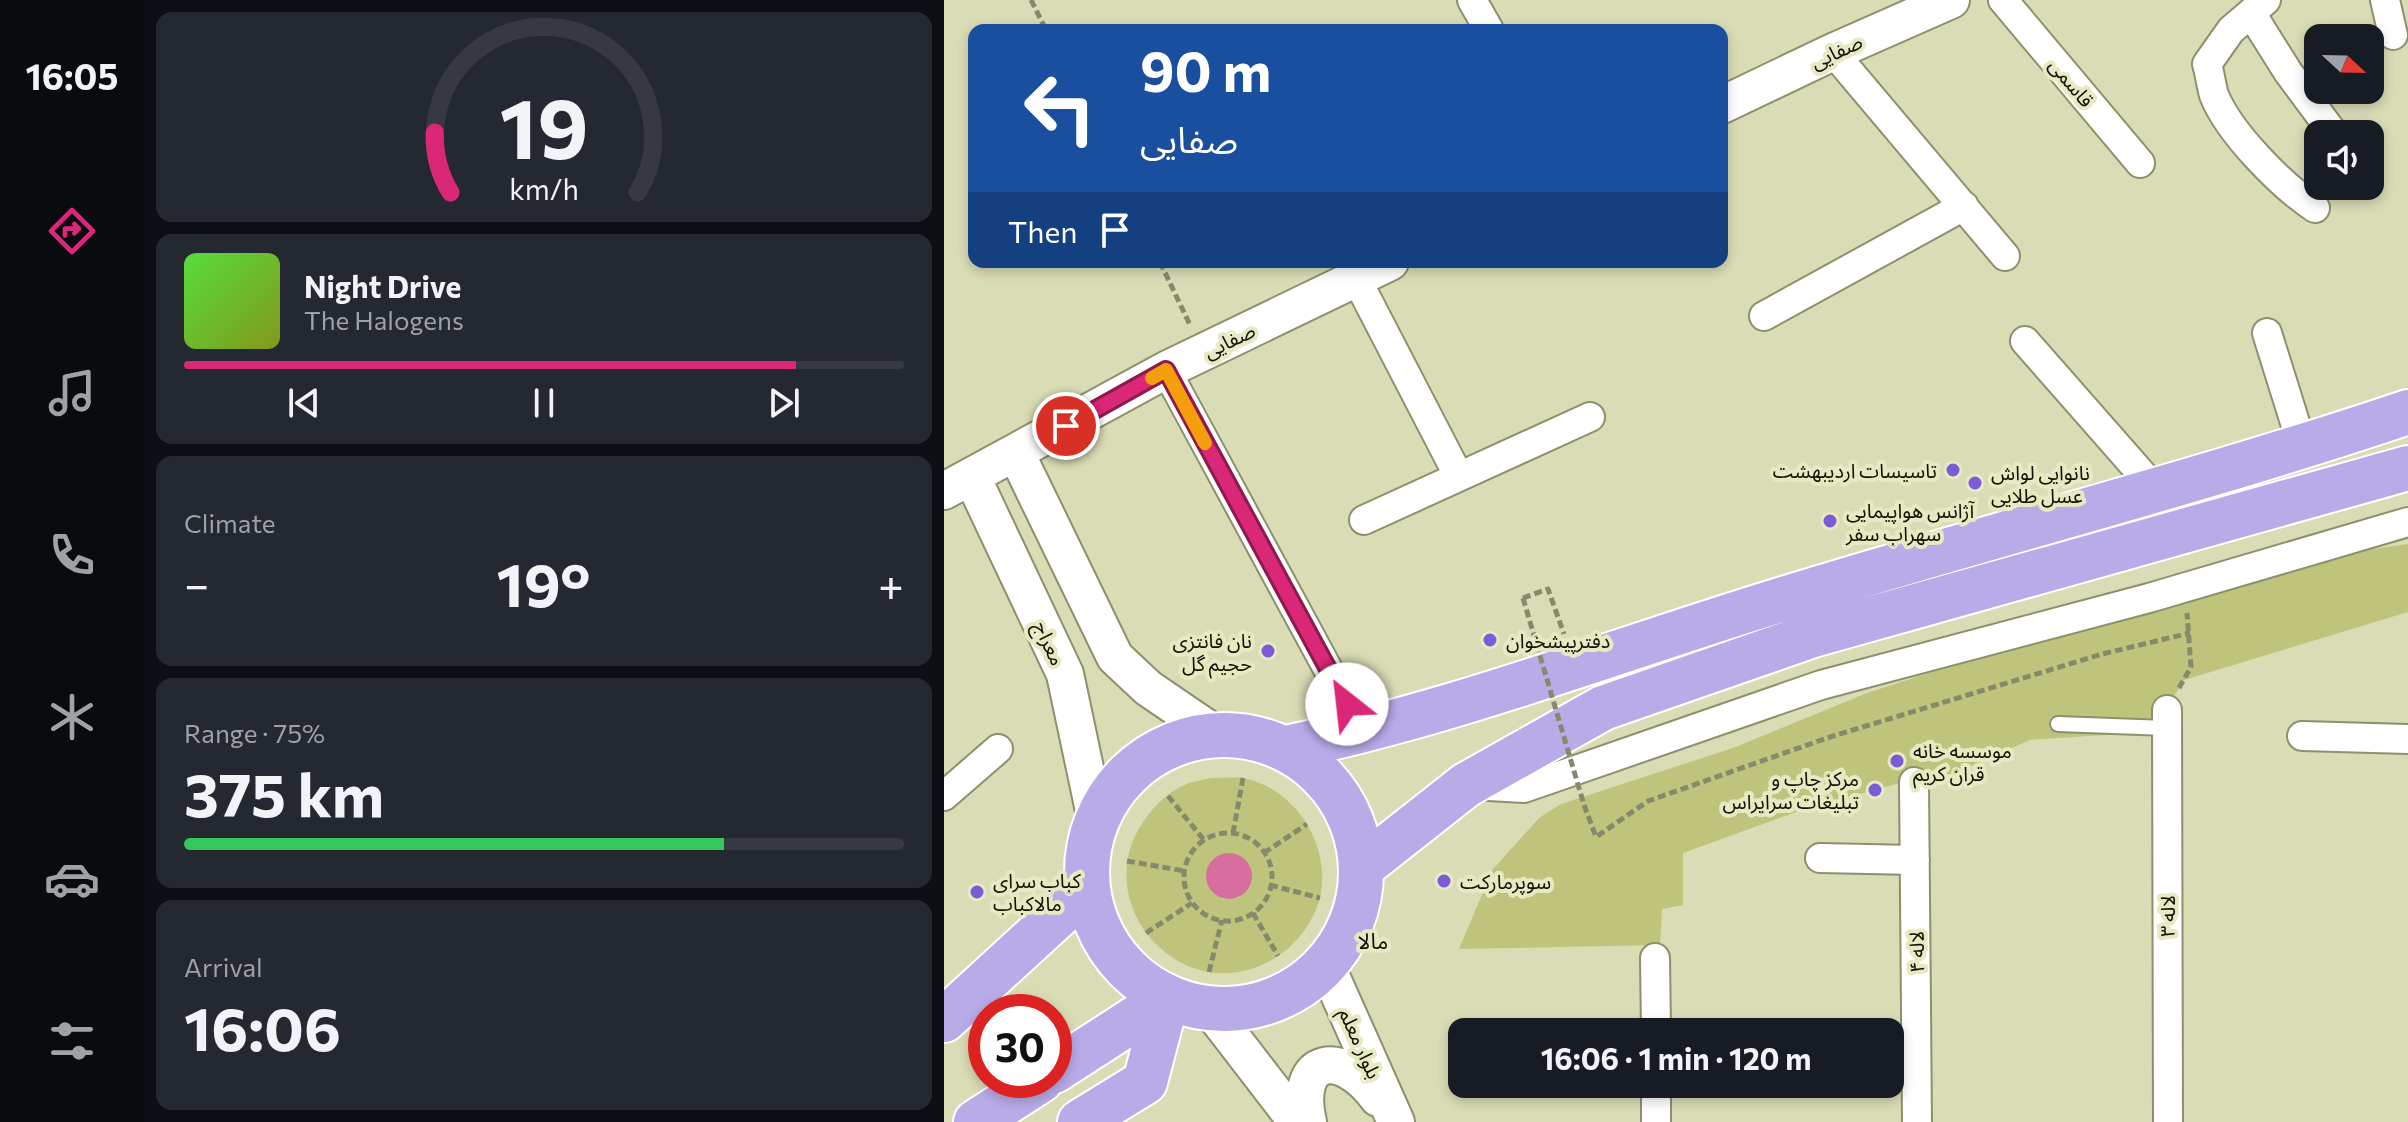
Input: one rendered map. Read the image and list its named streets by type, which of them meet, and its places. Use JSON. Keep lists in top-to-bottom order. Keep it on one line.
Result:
{"streets":{"street":["صفایی","قاسمی","معراج","لاله ۳","لاله ۴","بلوار معلم"]},"crossings":[["صفایی","معراج"]],"districts":["مالا"],"places":["تاسیسات اردیبهشت","نانوایی لواش عسل طلایی","آژانس هواپیمایی سهراب سفر","دفترپیشخوان","نان فانتزی حجیم گل","موسسه خانه قران کریم","مرکز چاپ و تبلیغات سرایراس","سوپرمارکت","کباب سرای مالاکباب"],"north":"right","page":{"tabs":"16:05","turn":["90 m","صفایی"],"then":"Then","song":["Night Drive","The Halogens"],"tile":["Climate",["Range · 75%","375 km"],["Arrival","16:06"]],"heat":["−","19°","+"],"limit":"30","trip":"16:06 · 1 min · 120 m","gauge":["19","km/h"]}}
